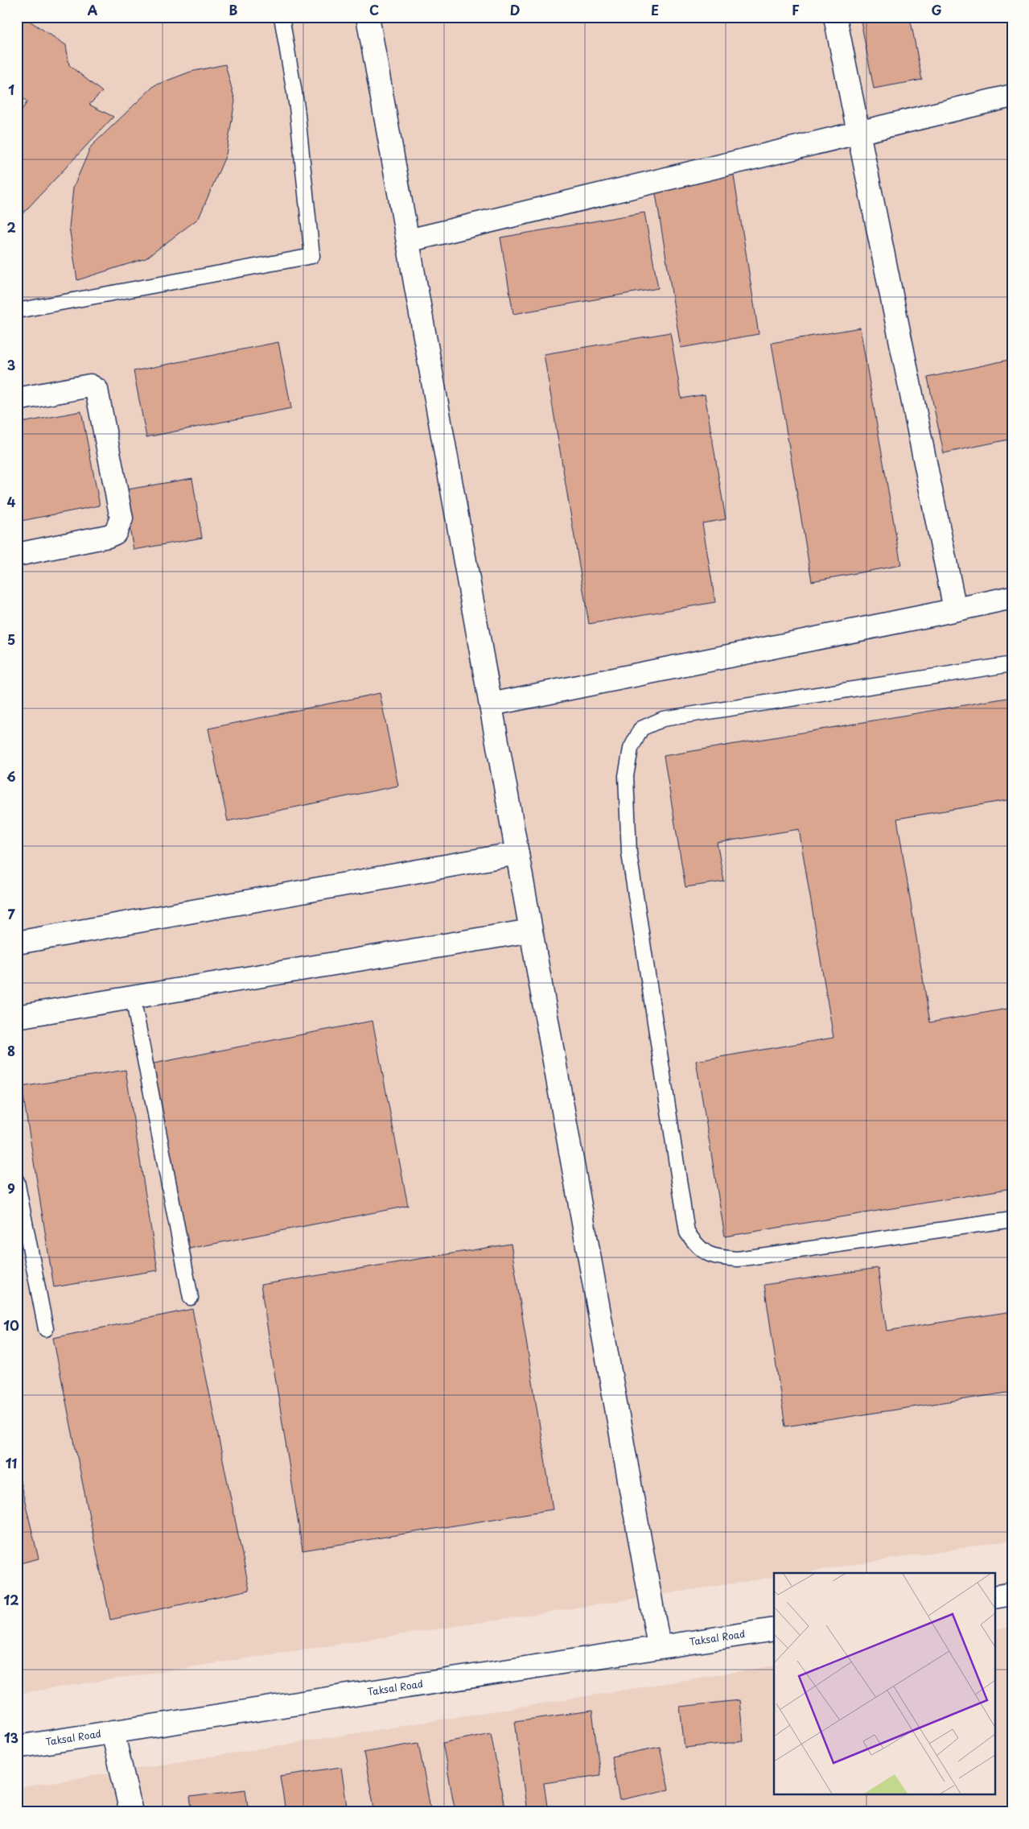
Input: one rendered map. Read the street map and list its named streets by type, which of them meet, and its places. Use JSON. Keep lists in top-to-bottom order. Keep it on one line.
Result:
{"streets":{"street":["Taksal Road"]},"grid":{"columns":["A","B","C","D","E","F","G"],"rows":["1","2","3","4","5","6","7","8","9","10","11","12","13"]}}
